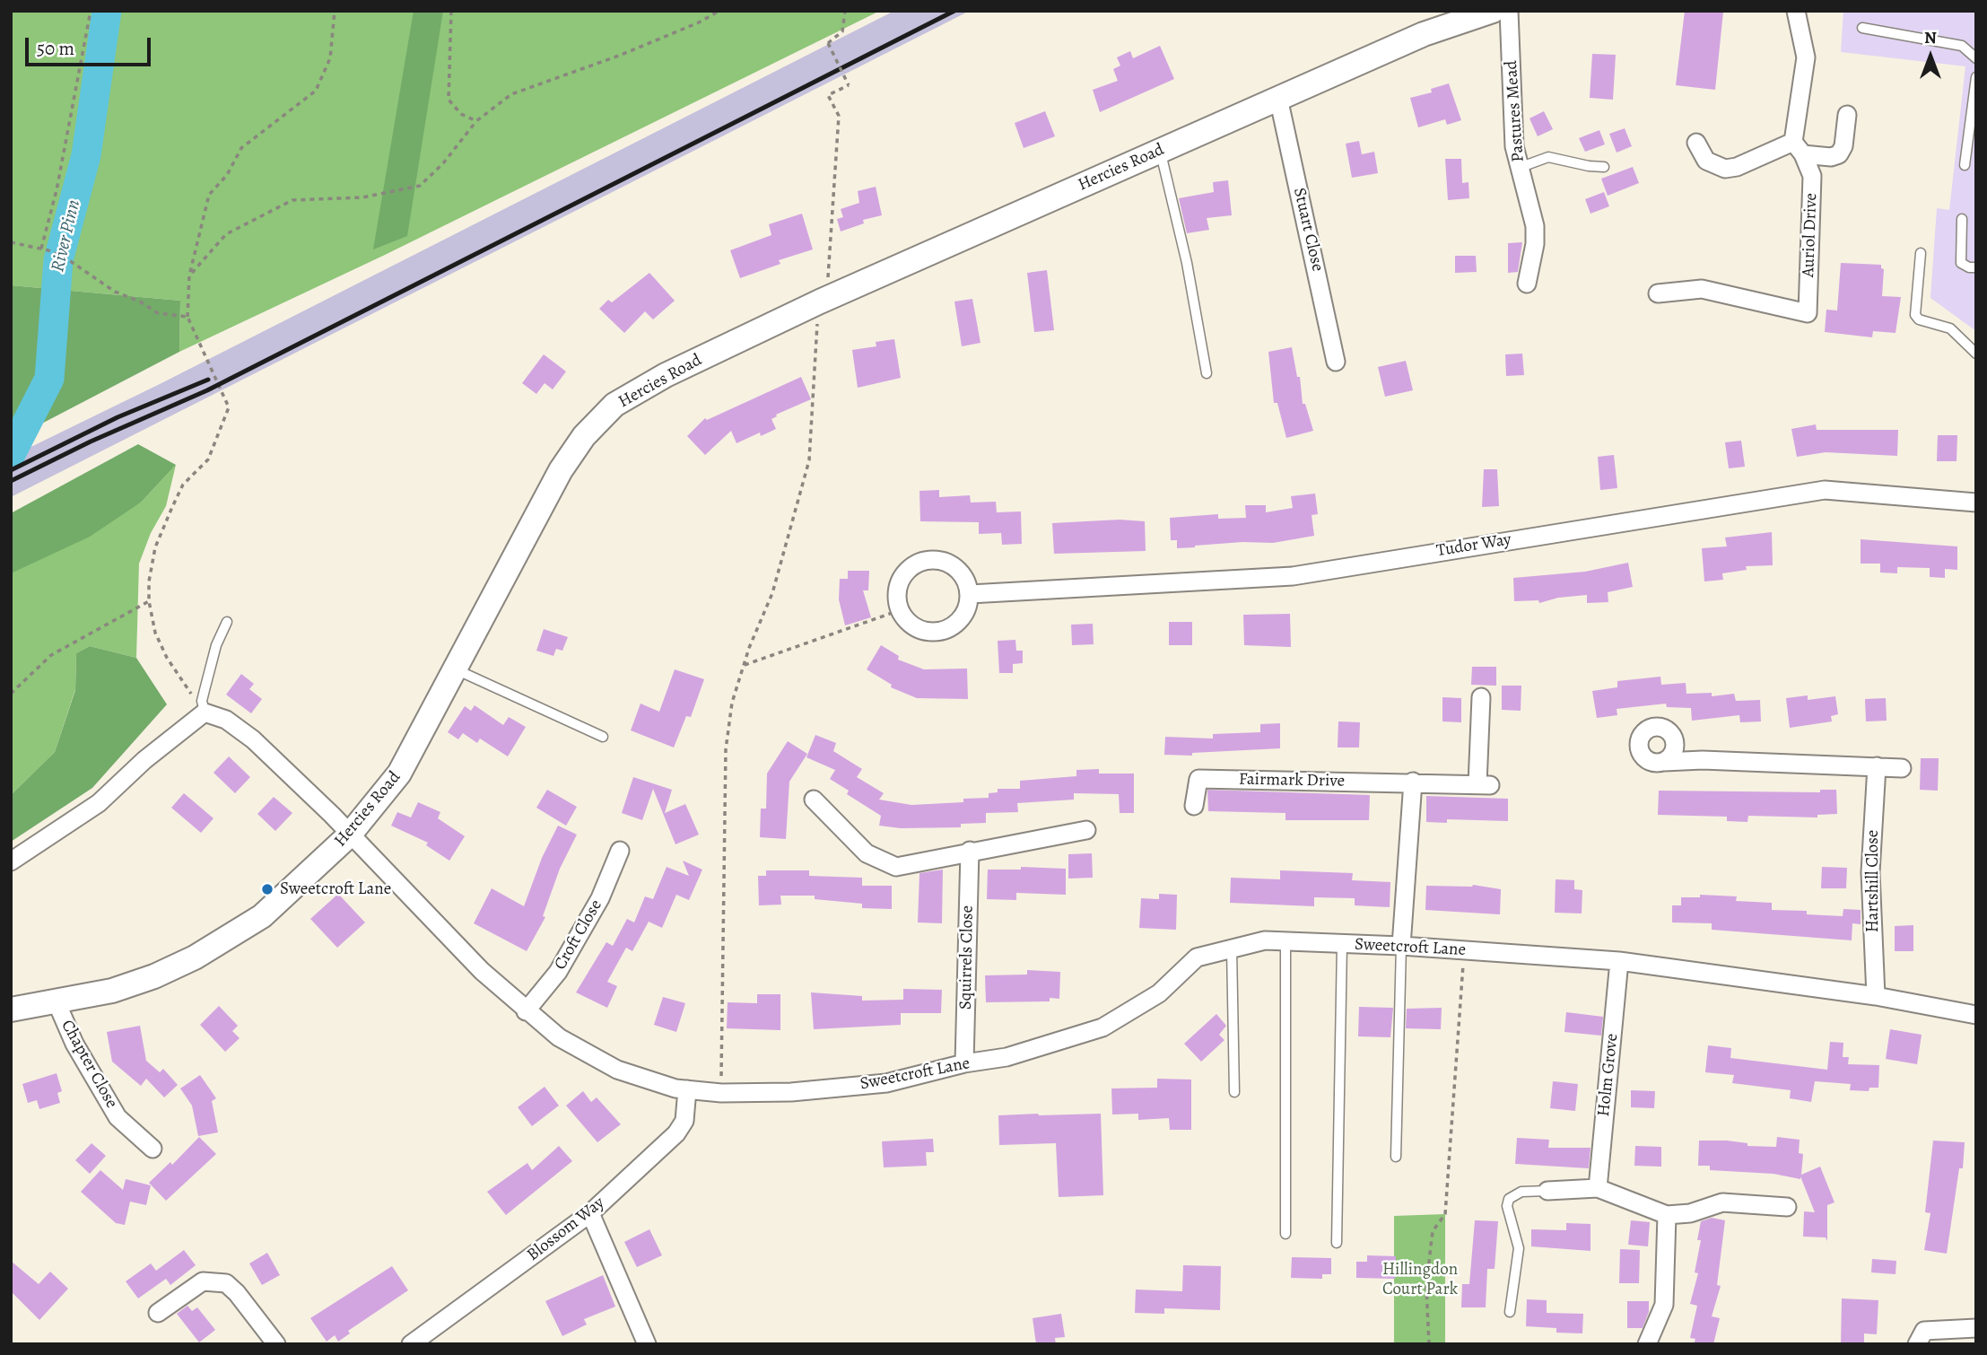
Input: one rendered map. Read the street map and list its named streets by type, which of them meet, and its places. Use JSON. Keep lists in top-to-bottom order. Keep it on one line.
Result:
{"streets":{"street":["Pastures Mead","Hercies Road","Stuart Close","Auriol Drive","Tudor Way","Fairmark Drive","Hartshill Close","Croft Close","Sweetcroft Lane","Squirrels Close","Chapter Close","Holm Grove","Blossom Way"]},"crossings":[["Hercies Road","Stuart Close"],["Hercies Road","Sweetcroft Lane"],["Hercies Road","Chapter Close"],["Hartshill Close","Sweetcroft Lane"],["Croft Close","Sweetcroft Lane"],["Sweetcroft Lane","Squirrels Close"],["Sweetcroft Lane","Holm Grove"],["Sweetcroft Lane","Blossom Way"]],"water":["River Pinn"],"parks":["Hillingdon Court Park"],"places":["Sweetcroft Lane"],"scale_bar":"50 m","north":"top"}
